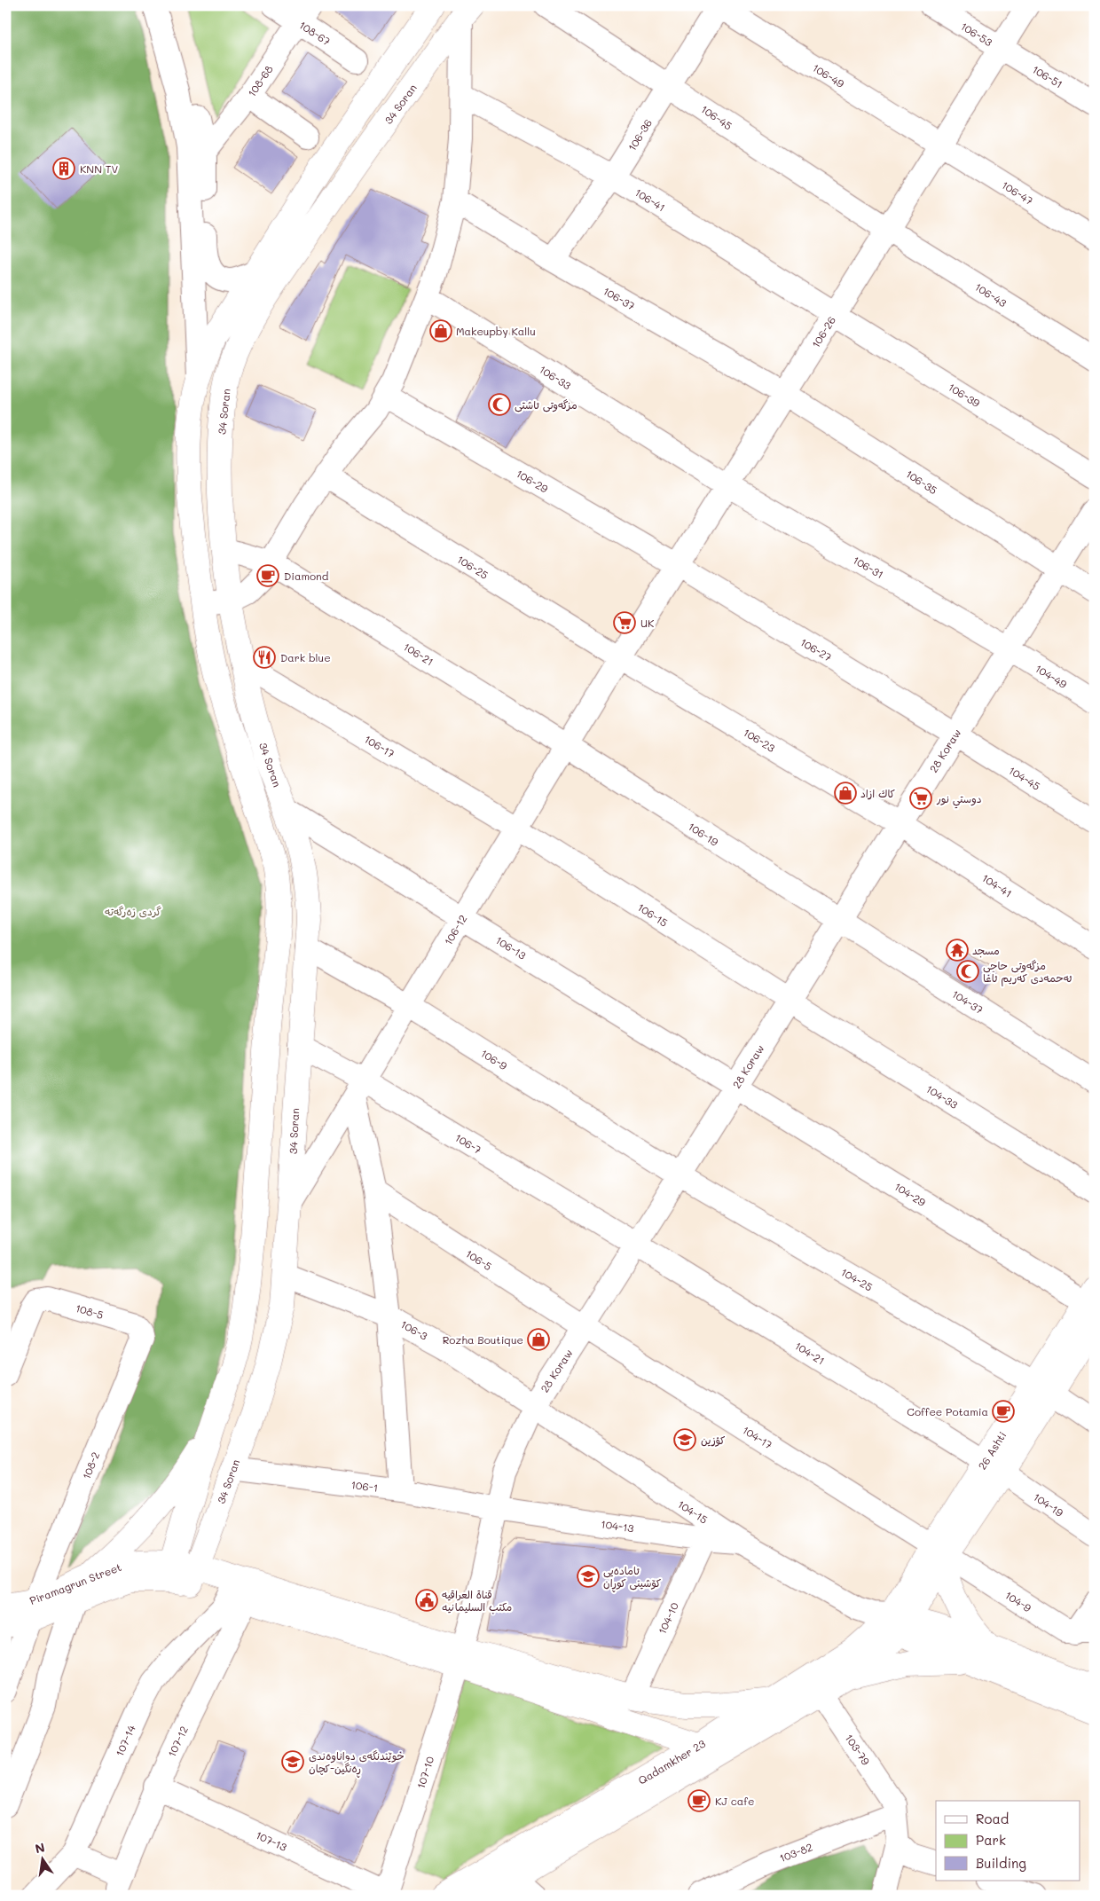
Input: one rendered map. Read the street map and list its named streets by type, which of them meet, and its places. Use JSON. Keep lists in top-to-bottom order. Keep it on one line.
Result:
{"streets":{"main road":["34 Soran","26 Ashti","Piramagrun Street","Qadamkher 23"],"street":["108-67","106-53","106-49","106-51","108-68","106-45","106-36","106-47","106-41","106-43","106-37","106-26","106-33","106-39","106-29","106-35","106-25","106-31","106-27","106-21","104-49","106-23","106-17","28 Koraw","104-45","106-19","104-41","106-15","106-12","106-13","104-37","106-9","104-33","106-7","104-29","106-5","104-25","108-5","106-3","104-21","104-17","108-2","106-1","104-19","104-15","104-13","104-9","104-10","107-14","107-12","103-79","107-10","107-13","103-82"]},"crossings":[["108-67","108-68"],["106-53","106-51"],["106-53","106-26"],["106-49","106-36"],["106-49","106-47"],["106-49","106-26"],["106-51","106-26"],["34 Soran","106-21"],["34 Soran","106-17"],["34 Soran","106-12"],["34 Soran","106-13"],["34 Soran","106-9"],["34 Soran","106-7"],["34 Soran","106-3"],["34 Soran","106-1"],["34 Soran","Piramagrun Street"],["106-45","106-36"],["106-45","106-43"],["106-45","106-26"],["106-36","106-41"],["106-36","106-37"],["106-47","106-26"],["106-41","106-26"],["106-41","106-39"],["106-43","106-26"],["106-37","106-26"],["106-37","106-35"],["106-26","106-33"],["106-26","106-39"],["106-26","106-29"],["106-26","106-35"],["106-26","106-25"],["106-26","106-31"],["106-26","106-27"],["106-26","106-23"],["106-26","106-12"],["106-33","106-31"],["106-29","106-27"],["106-35","28 Koraw"],["106-25","106-23"],["106-25","106-12"],["106-31","104-49"],["106-31","28 Koraw"],["106-27","28 Koraw"],["106-27","104-45"],["106-21","106-19"],["106-21","106-12"],["104-49","28 Koraw"],["106-23","28 Koraw"],["106-23","104-41"],["106-23","106-12"],["106-17","106-15"],["106-17","106-12"],["28 Koraw","104-45"],["28 Koraw","106-19"],["28 Koraw","104-41"],["28 Koraw","106-15"],["28 Koraw","106-13"],["28 Koraw","104-37"],["28 Koraw","106-9"],["28 Koraw","104-33"],["28 Koraw","106-7"],["28 Koraw","104-29"],["28 Koraw","106-5"],["28 Koraw","104-25"],["28 Koraw","106-3"],["28 Koraw","104-21"],["28 Koraw","104-17"],["28 Koraw","106-1"],["28 Koraw","104-15"],["28 Koraw","104-13"],["28 Koraw","107-10"],["106-19","106-12"],["106-19","104-37"],["106-15","106-12"],["106-15","104-33"],["106-12","106-13"],["106-12","106-9"],["106-12","106-7"],["106-13","104-29"],["106-9","104-25"],["106-7","104-21"],["104-29","26 Ashti"],["106-5","104-17"],["104-25","26 Ashti"],["108-5","108-2"],["106-3","104-15"],["104-21","26 Ashti"],["104-21","104-19"],["104-17","26 Ashti"],["104-17","104-9"],["26 Ashti","104-19"],["26 Ashti","104-15"],["26 Ashti","104-9"],["26 Ashti","Qadamkher 23"],["108-2","Piramagrun Street"],["106-1","104-13"],["104-15","104-13"],["104-15","Qadamkher 23"],["104-13","104-10"],["107-14","107-12"],["107-12","107-13"],["103-79","Qadamkher 23"],["103-79","103-82"],["107-10","107-13"]],"parks":["گردی زەرگەتە"],"places":{"building":["KNN TV"],"shop":["Makeupby Kallu","كاك ازاد","Rozha Boutique"],"mosque":["مزگەوتی ئاشتی","مزگەوتی حاجی ئەحمەدی کەریم ئاغا"],"cafe":["Diamond","Coffee Potamia","KJ cafe"],"supermarket":["UK","دوستي نور"],"restaurant":["Dark blue"],"temple":["مسجد"],"school or university":["كؤزين","ئامادەیی کۆشینی کوڕان","خوێندنگەی دواناوەندی ڕەنگین-کچان"],"public building":["قناة العراقيه مكتب السليمانيه"]},"legend":["Road","Park","Building"],"north":"top"}
